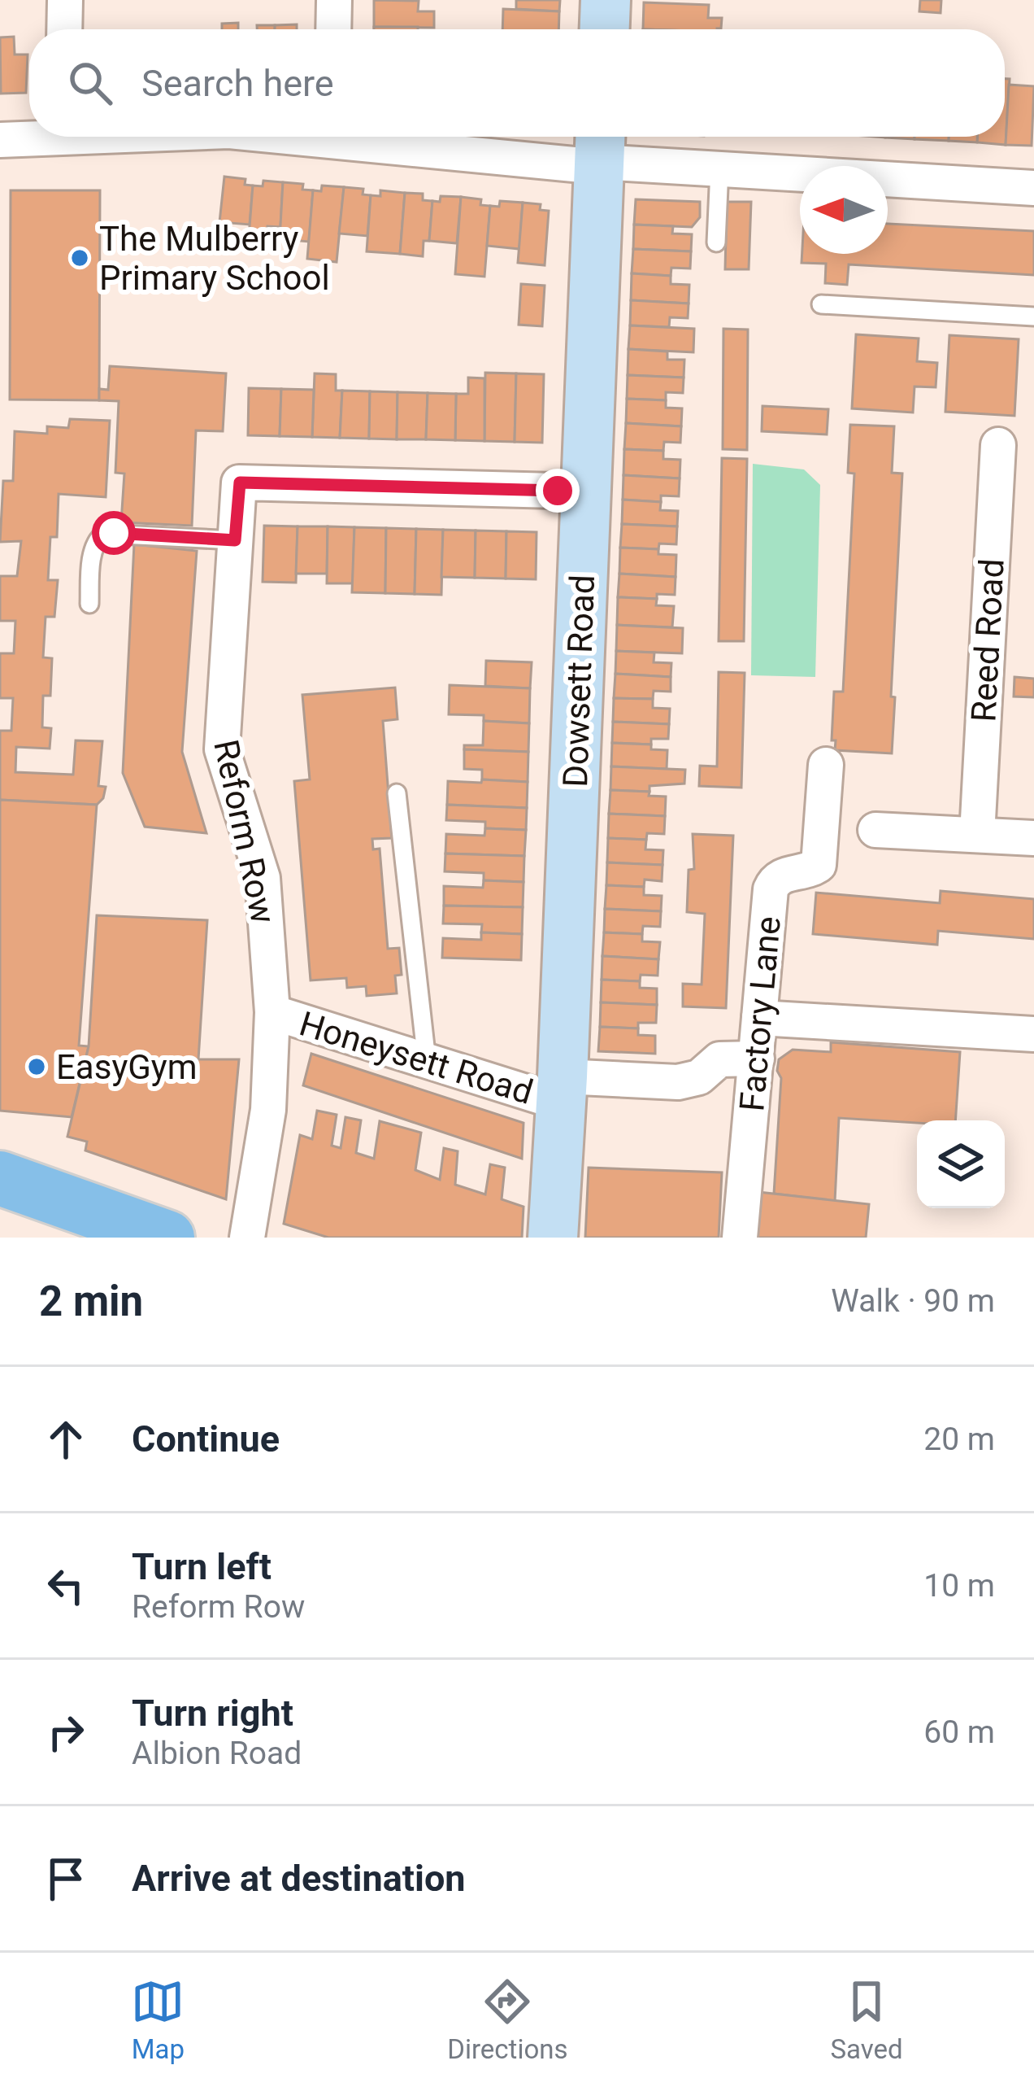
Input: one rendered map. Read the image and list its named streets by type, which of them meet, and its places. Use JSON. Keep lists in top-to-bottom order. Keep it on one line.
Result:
{"streets":{"street":["Reed Road","Dowsett Road","Reform Row","Factory Lane","Honeysett Road"]},"crossings":[["Dowsett Road","Reform Row"],["Dowsett Road","Honeysett Road"],["Reform Row","Honeysett Road"],["Factory Lane","Honeysett Road"]],"places":["The Mulberry Primary School","EasyGym"],"north":"left","page":{"search":"Search here","heading":["2 min","Walk · 90 m"],"list":[["Continue","20 m"],["Turn left","Reform Row","10 m"],["Turn right","Albion Road","60 m"],"Arrive at destination"],"nav":["Map","Directions","Saved"]}}
